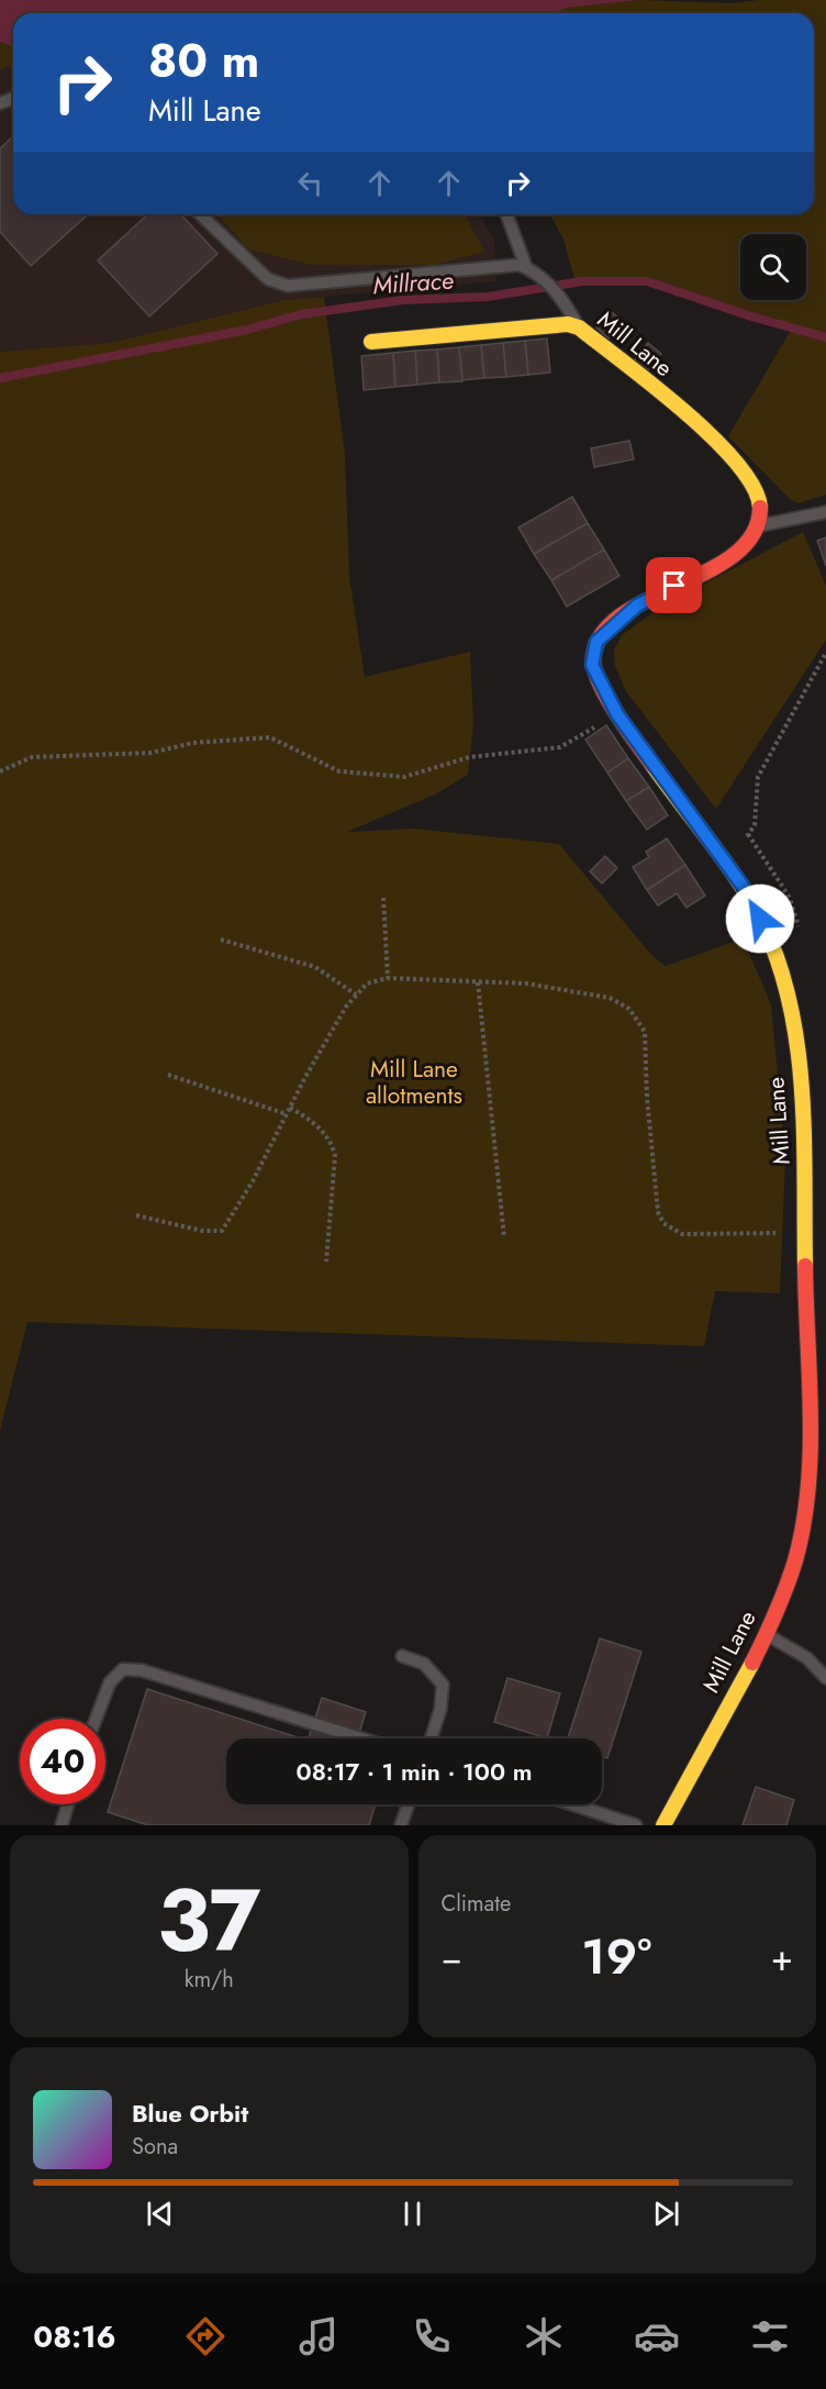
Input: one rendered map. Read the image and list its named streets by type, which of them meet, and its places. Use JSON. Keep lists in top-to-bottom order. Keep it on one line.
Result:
{"streets":{"street":["Mill Lane"]},"water":["Millrace"],"parks":["Mill Lane allotments"],"page":{"turn":["80 m","Mill Lane"],"limit":"40","trip":"08:17 · 1 min · 100 m","tile":[["37","km/h"],"Climate"],"heat":["−","19°","+"],"song":["Blue Orbit","Sona"],"tabs":"08:16"}}
